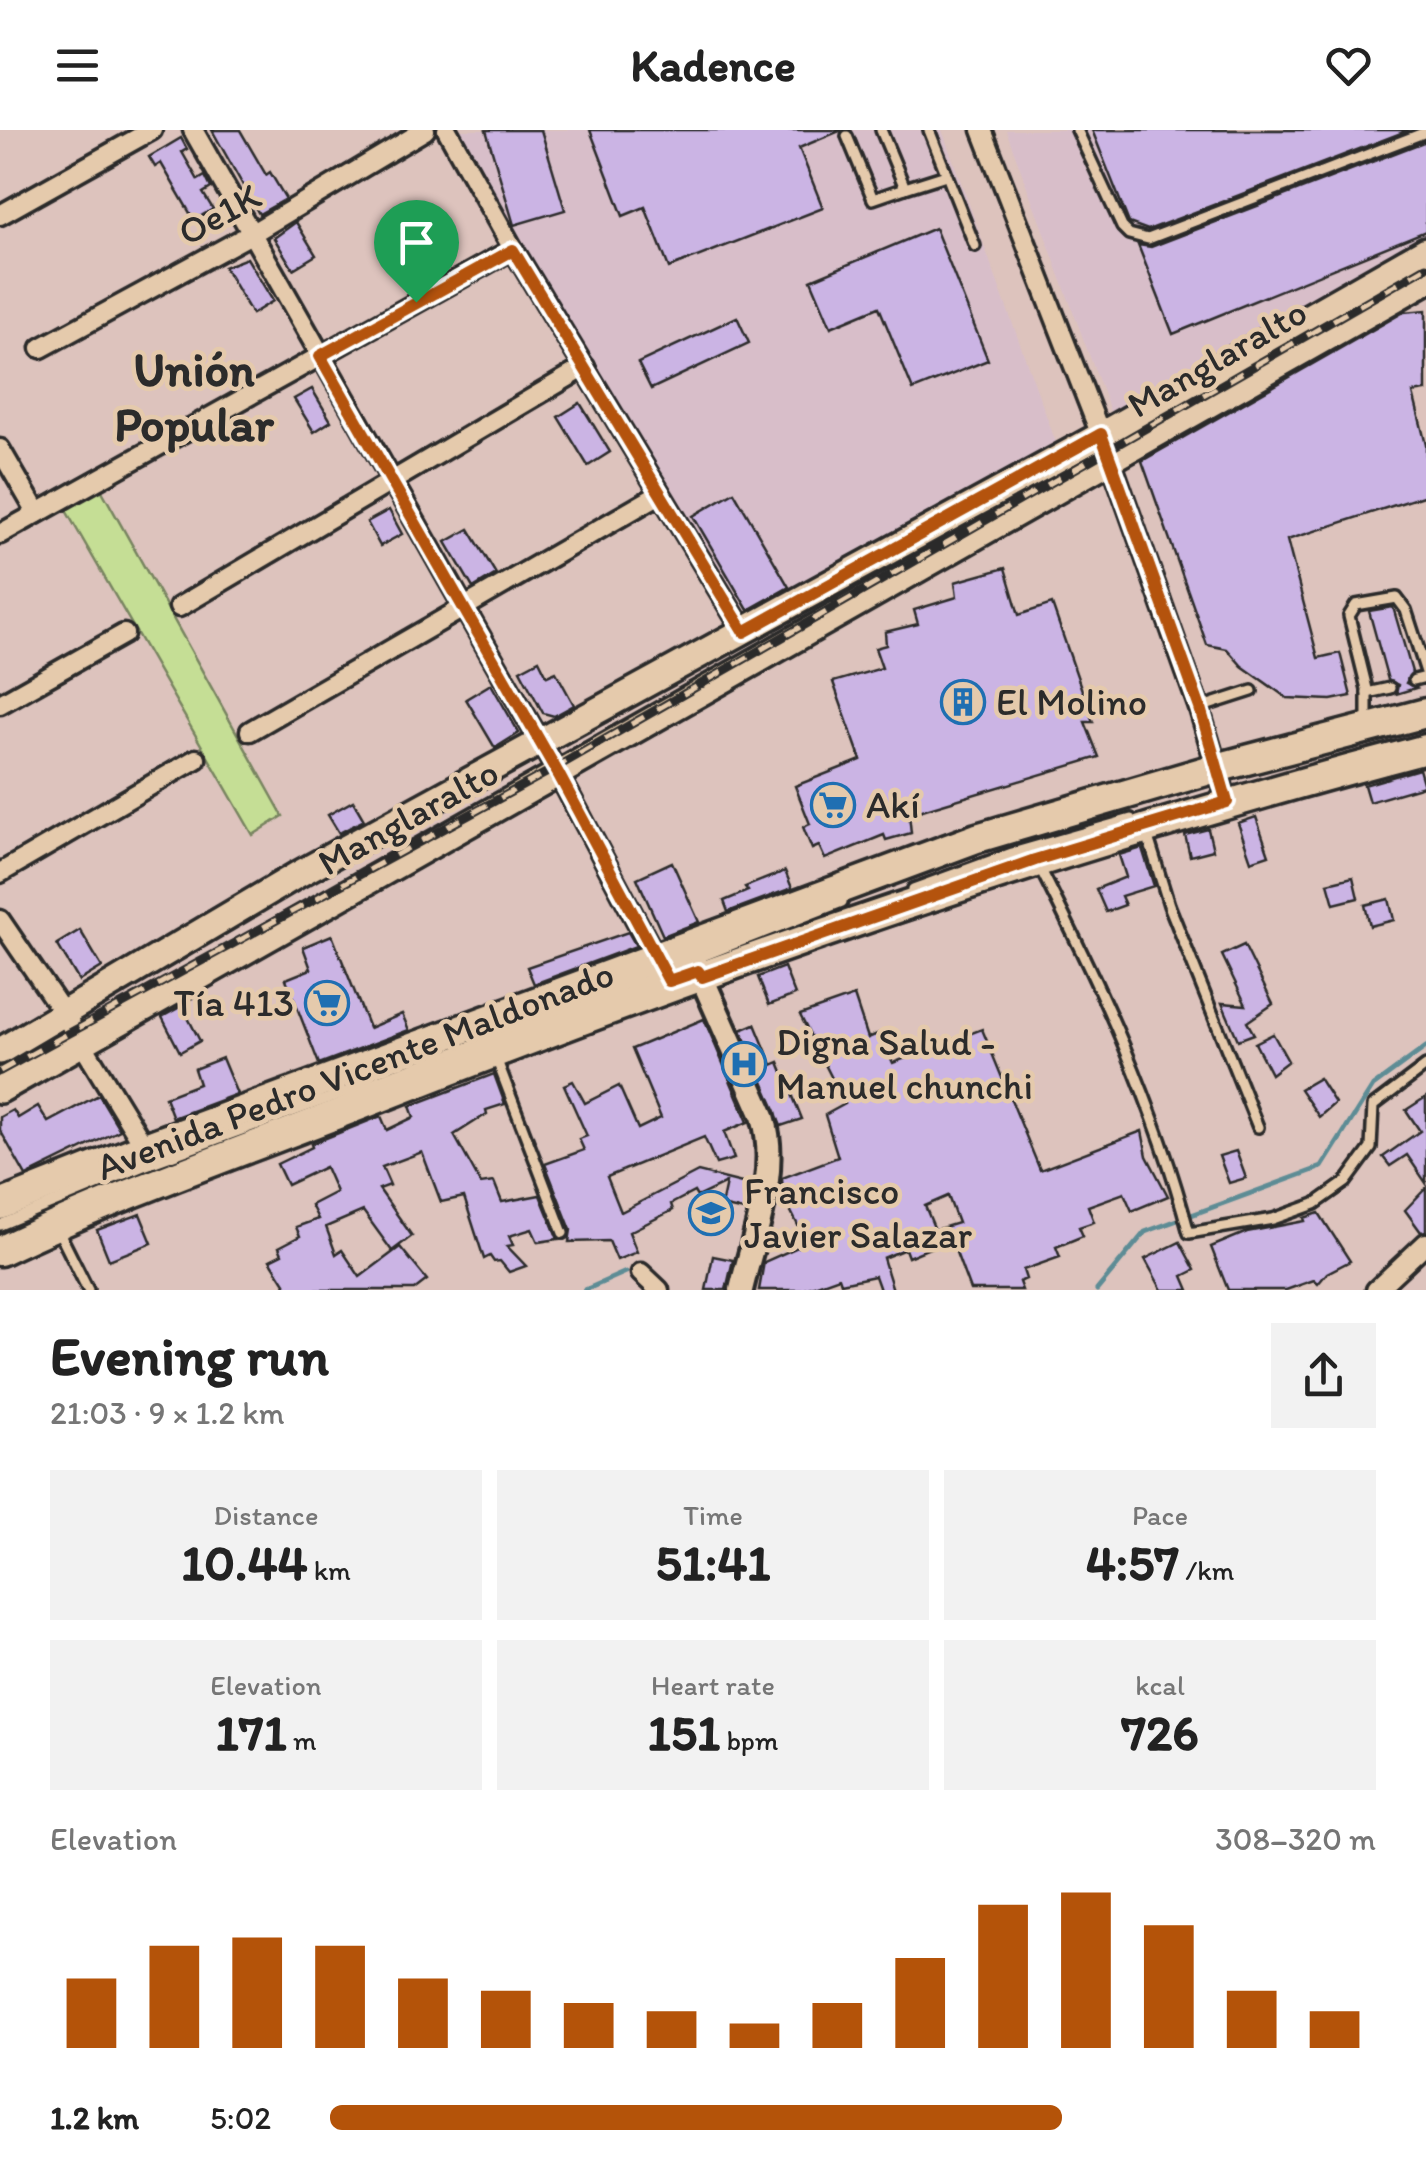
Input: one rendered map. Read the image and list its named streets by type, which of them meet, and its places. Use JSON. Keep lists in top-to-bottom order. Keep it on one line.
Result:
{"streets":{"main road":["Manglaralto","Avenida Pedro Vicente Maldonado"],"street":["Oe1K"]},"districts":["Unión Popular"],"places":{"building":["El Molino"],"supermarket":["Akí","Tía 413"],"hospital":["Digna Salud - Manuel chunchi"],"school or university":["Francisco Javier Salazar"]},"page":{"header":"Kadence","heading":["Evening run","21:03 · 9 × 1.2 km"],"stats":[["Distance","10.44 km"],["Time","51:41"],["Pace","4:57 /km"],["Elevation","171 m"],["Heart rate","151 bpm"],["kcal","726"]],"chart":["Elevation","308–320 m"],"list":[{"name":"1.2 km","note":"5:02"}]}}
